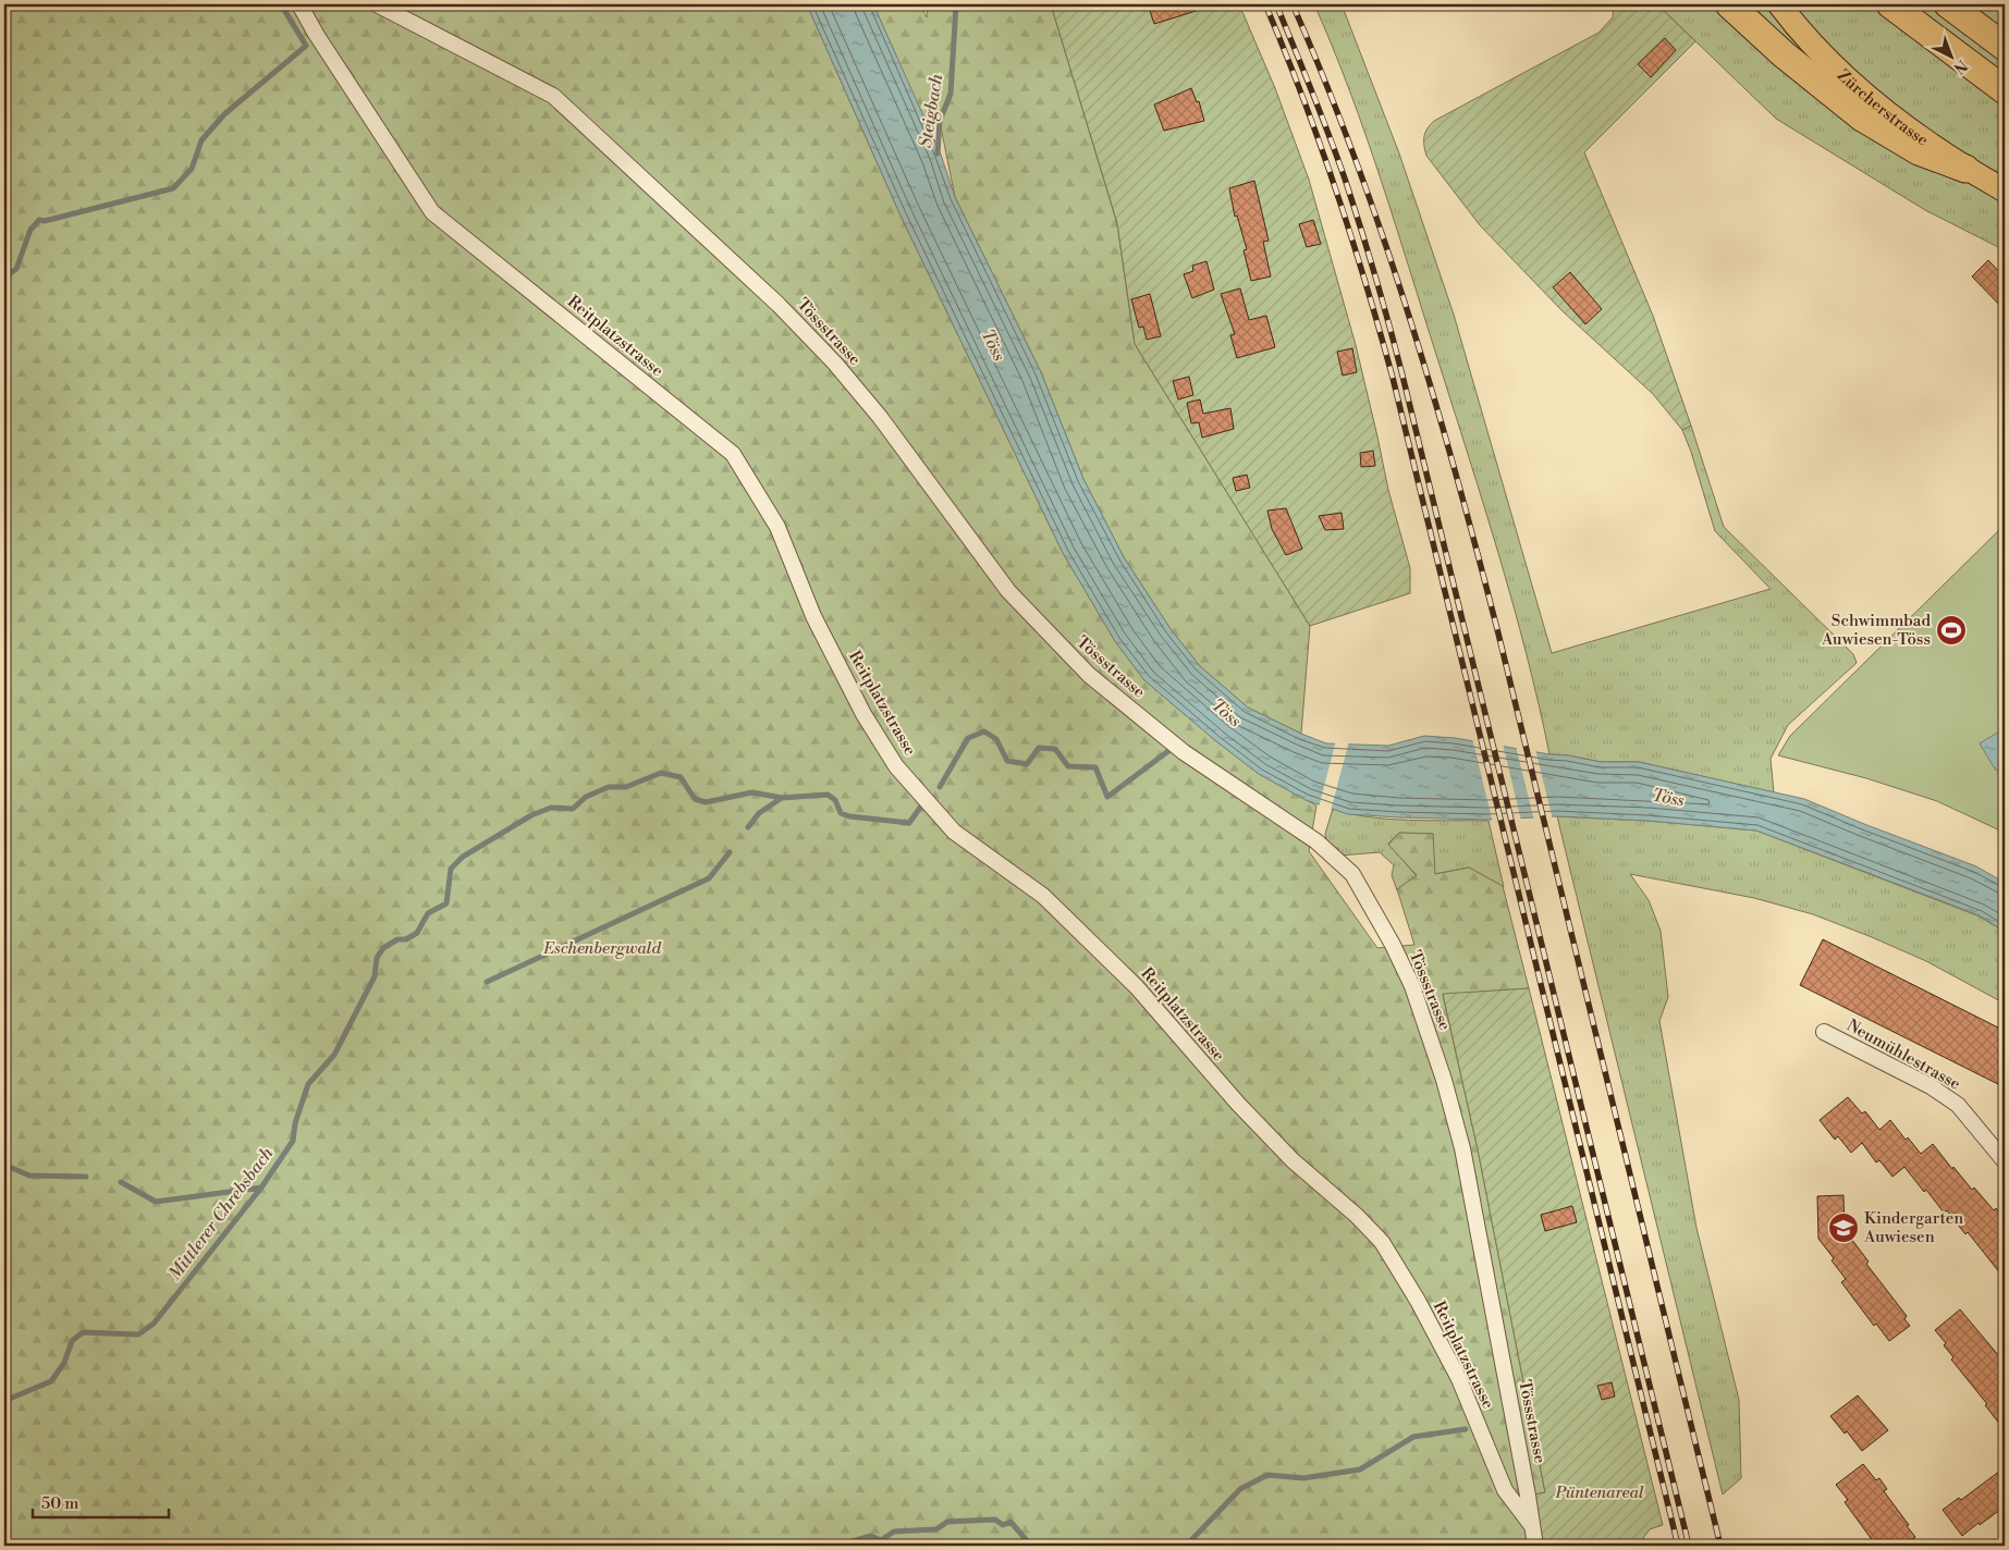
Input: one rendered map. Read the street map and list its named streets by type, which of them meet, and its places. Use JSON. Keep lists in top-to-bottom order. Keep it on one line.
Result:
{"streets":{"main road":["Zürcherstrasse"],"street":["Tössstrasse","Reitplatzstrasse","Neumühlestrasse"]},"crossings":[["Tössstrasse","Reitplatzstrasse"]],"water":["Steigbach","Töss","Mittlerer Chrebsbach"],"parks":["Eschenbergwald","Püntenareal"],"places":{"sports":["Schwimmbad Auwiesen-Töss"],"school or university":["Kindergarten Auwiesen"]},"scale_bar":"50 m","north":"bottom right"}
